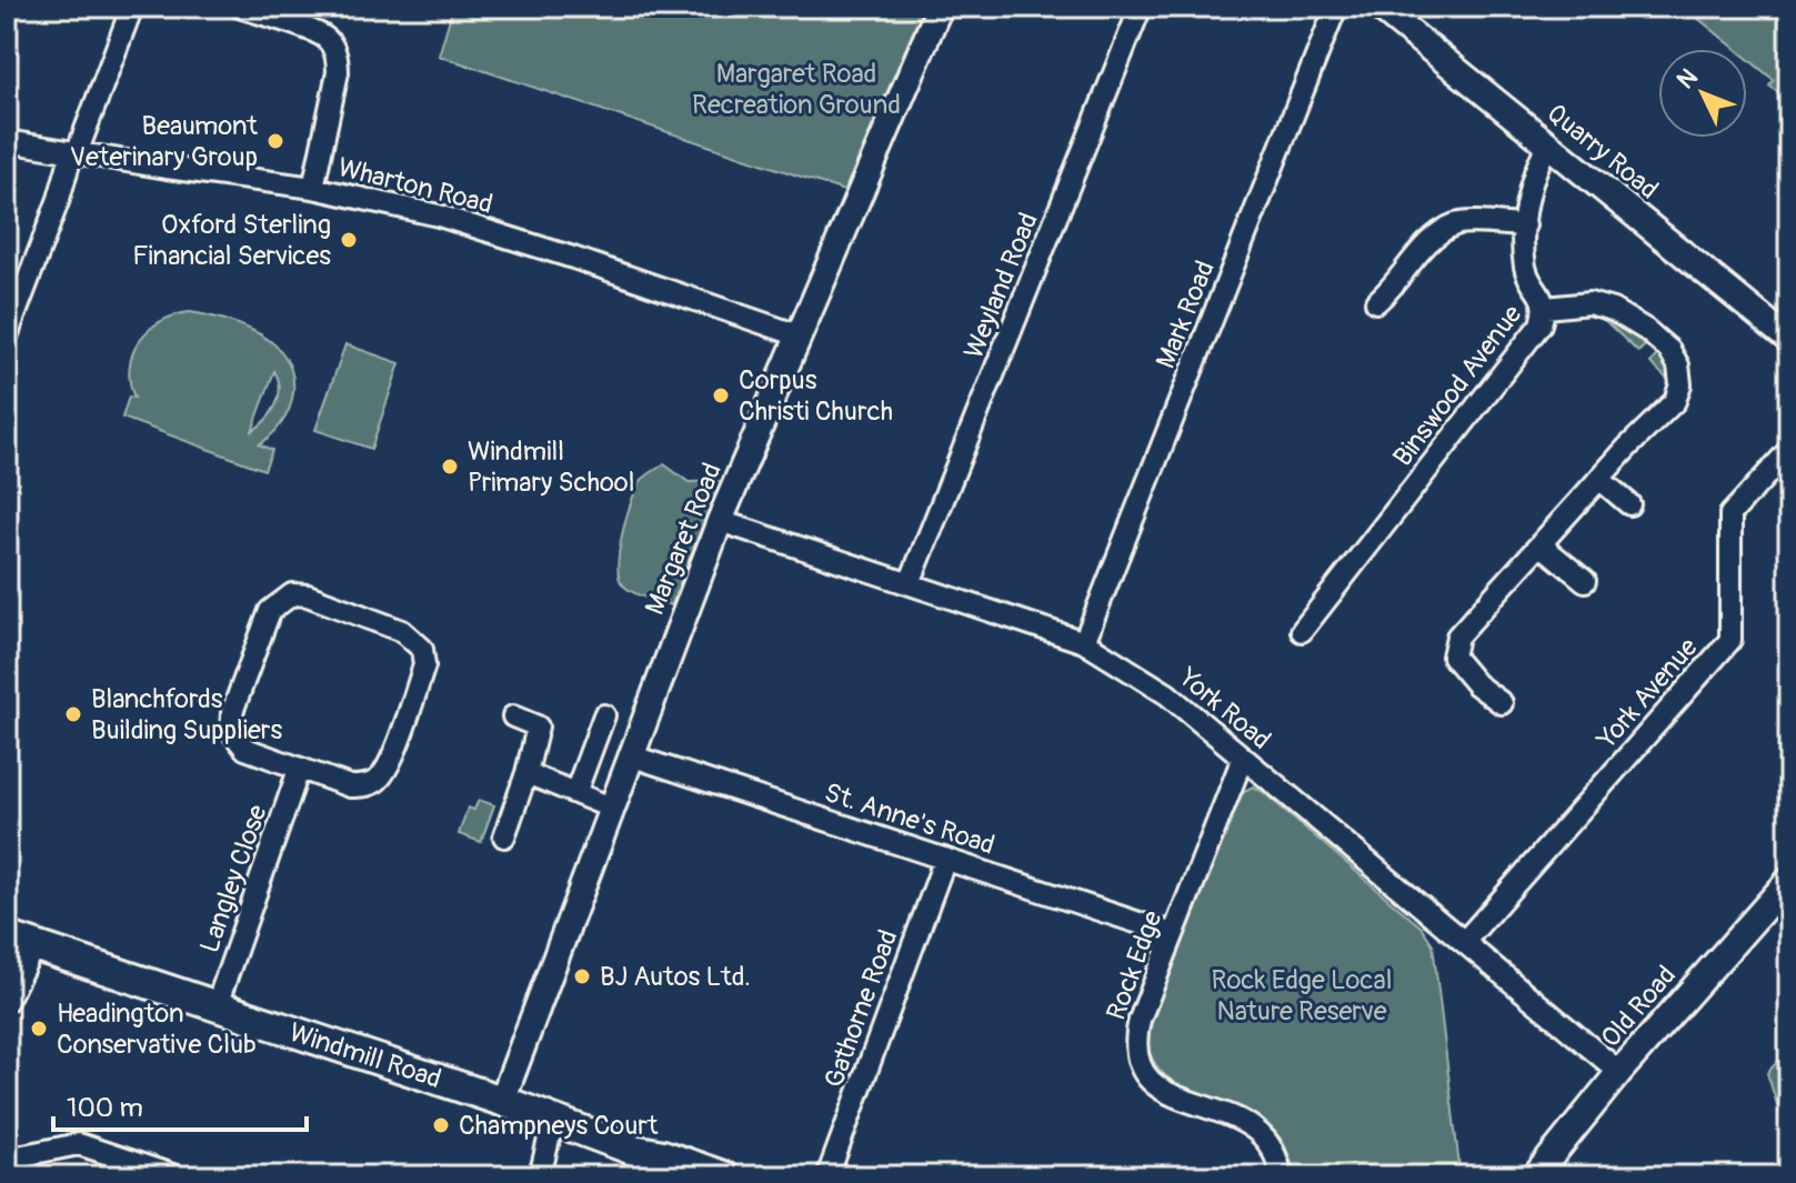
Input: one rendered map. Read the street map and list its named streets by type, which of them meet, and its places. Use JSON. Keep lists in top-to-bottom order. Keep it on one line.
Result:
{"streets":{"main road":["Windmill Road"],"street":["Quarry Road","Wharton Road","Weyland Road","Mark Road","Binswood Avenue","Margaret Road","York Avenue","York Road","St. Anne's Road","Langley Close","Rock Edge","Old Road","Gathorne Road"]},"crossings":[["Quarry Road","Binswood Avenue"],["Wharton Road","Margaret Road"],["Weyland Road","York Road"],["Mark Road","York Road"],["Margaret Road","York Road"],["Margaret Road","St. Anne's Road"],["Margaret Road","Windmill Road"],["York Avenue","York Road"],["York Road","Rock Edge"],["York Road","Old Road"],["St. Anne's Road","Rock Edge"],["St. Anne's Road","Gathorne Road"],["Langley Close","Windmill Road"]],"parks":["Margaret Road Recreation Ground","Rock Edge Local Nature Reserve"],"places":["Beaumont Veterinary Group","Oxford Sterling Financial Services","Corpus Christi Church","Windmill Primary School","Blanchfords Building Suppliers","BJ Autos Ltd.","Headington Conservative Club","Champneys Court"],"scale_bar":"100 m","north":"top left"}
